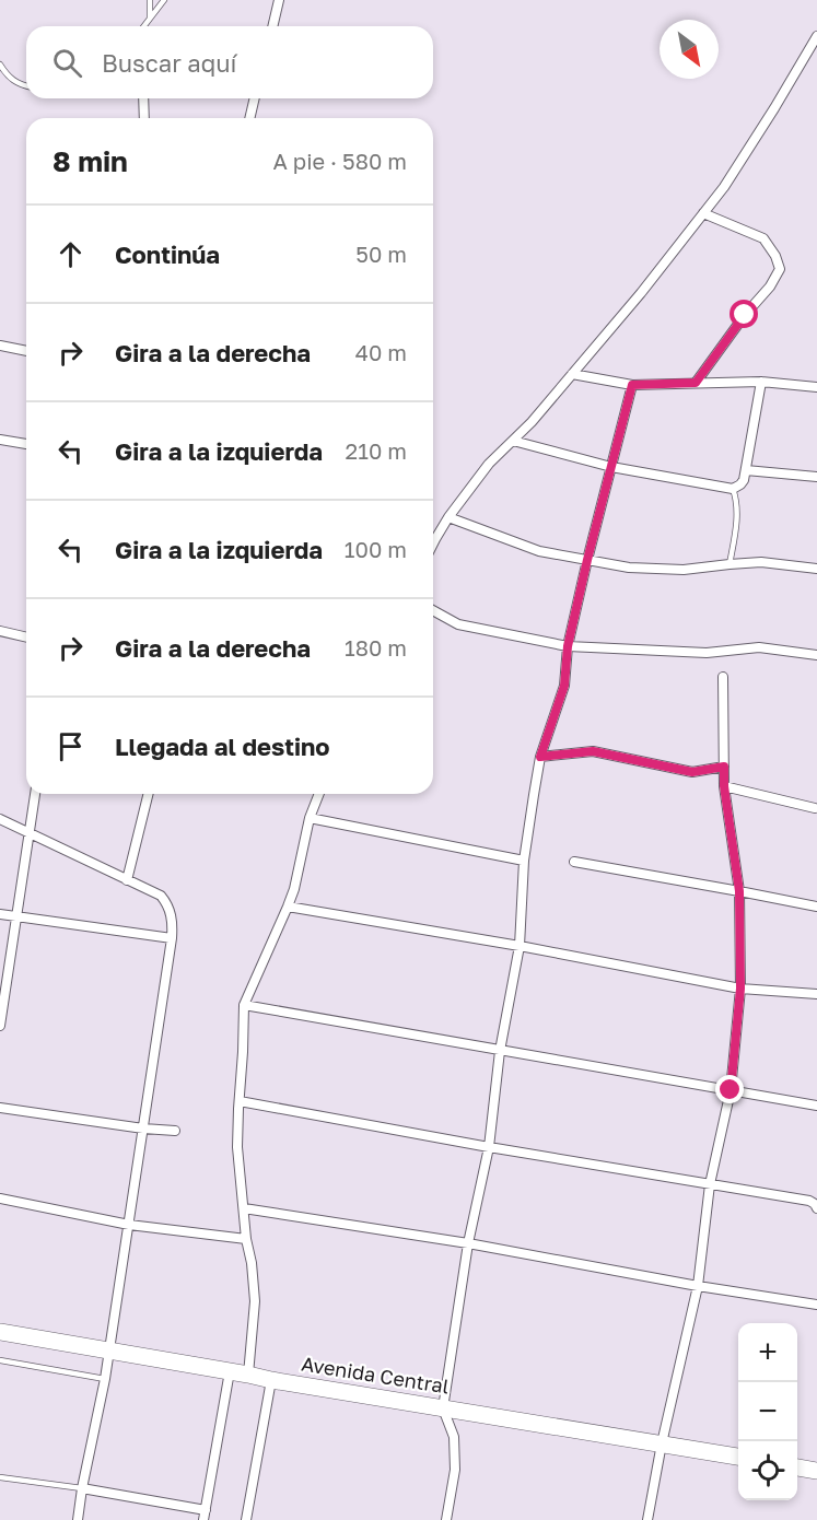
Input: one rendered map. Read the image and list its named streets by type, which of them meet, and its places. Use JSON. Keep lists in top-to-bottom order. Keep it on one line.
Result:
{"streets":{"highway":["Avenida Central"]},"north":"bottom right","page":{"search":"Buscar aquí","heading":["8 min","A pie · 580 m"],"list":[["Continúa","50 m"],["Gira a la derecha","40 m"],["Gira a la izquierda","210 m"],["Gira a la izquierda","100 m"],["Gira a la derecha","180 m"],"Llegada al destino"],"map_buttons":["+","−"]}}
